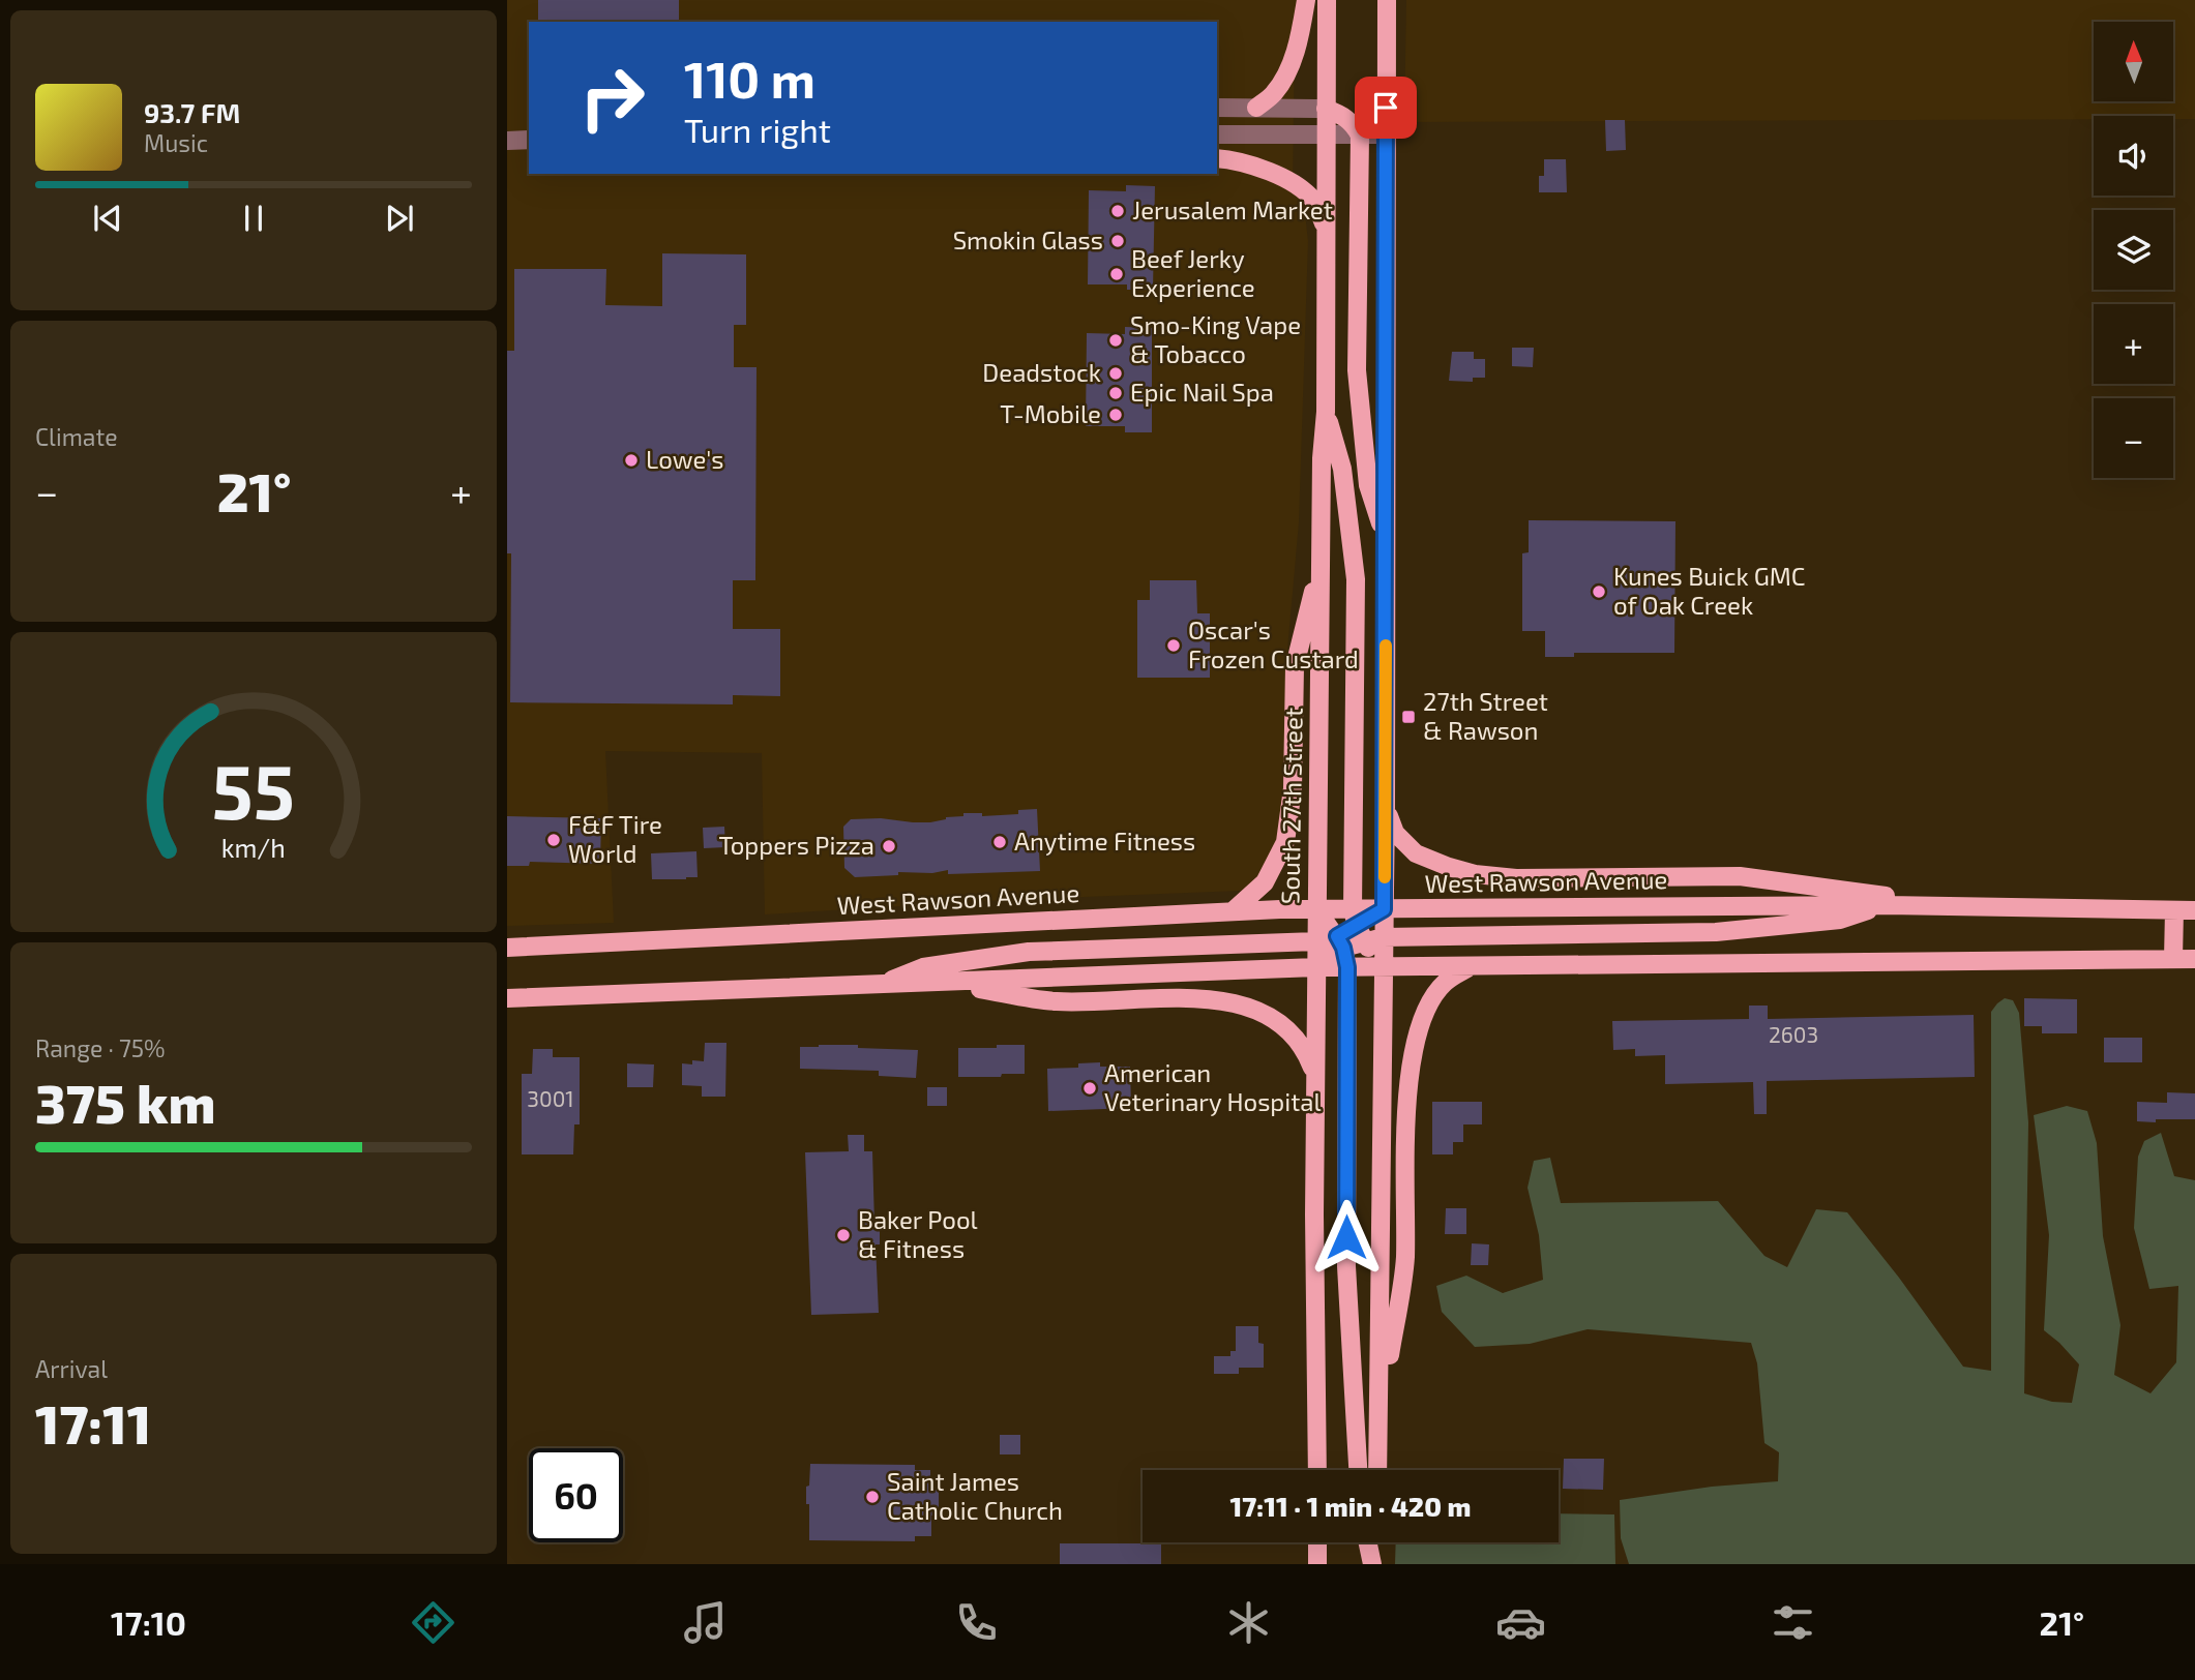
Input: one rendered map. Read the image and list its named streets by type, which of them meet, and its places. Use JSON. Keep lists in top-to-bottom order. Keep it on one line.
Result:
{"streets":{"main road":["South 27th Street","West Rawson Avenue"]},"crossings":[["South 27th Street","West Rawson Avenue"]],"places":{"other":["Jerusalem Market","Smokin Glass","Beef Jerky Experience","Smo-King Vape & Tobacco","Deadstock","Epic Nail Spa","T-Mobile","Lowe's","Kunes Buick GMC of Oak Creek","Oscar's Frozen Custard","F&F Tire World","Anytime Fitness","Toppers Pizza","American Veterinary Hospital","Baker Pool & Fitness","Saint James Catholic Church"],"transit":["27th Street & Rawson"]},"house_numbers":["2603","3001"],"north":"top","page":{"map_buttons":["+","−"],"turn":["110 m","Turn right"],"song":["93.7 FM","Music"],"tile":["Climate",["Range · 75%","375 km"],["Arrival","17:11"]],"heat":["−","21°","+"],"limit":"60","trip":"17:11 · 1 min · 420 m","tabs":["17:10","21°"],"gauge":["55","km/h"]}}
